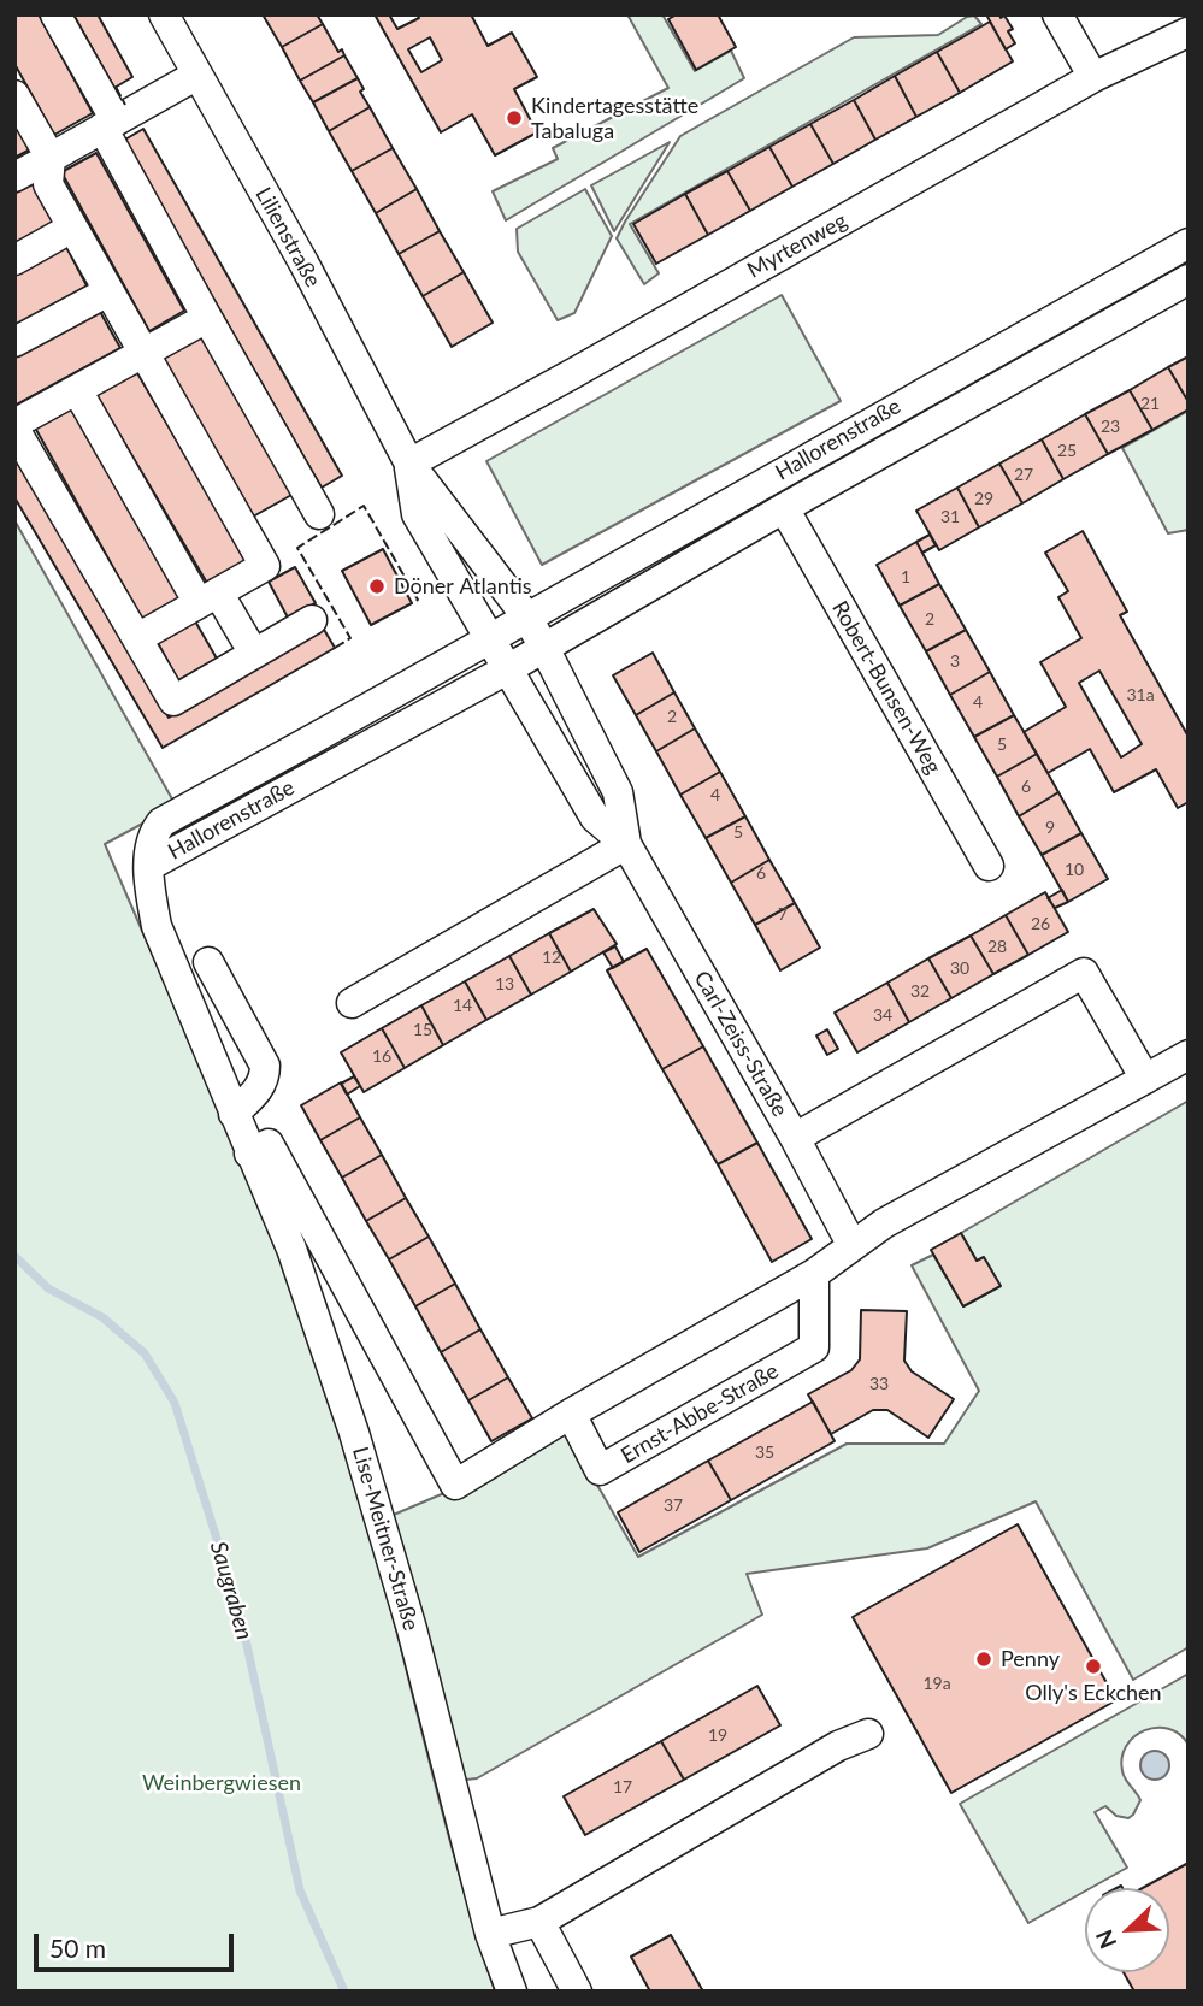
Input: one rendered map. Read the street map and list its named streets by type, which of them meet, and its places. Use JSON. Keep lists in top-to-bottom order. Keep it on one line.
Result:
{"streets":{"street":["Lilienstraße","Myrtenweg","Hallorenstraße","Robert-Bunsen-Weg","Carl-Zeiss-Straße","Ernst-Abbe-Straße","Lise-Meitner-Straße"]},"crossings":[["Lilienstraße","Myrtenweg"],["Lilienstraße","Hallorenstraße"],["Lilienstraße","Carl-Zeiss-Straße"],["Hallorenstraße","Robert-Bunsen-Weg"],["Hallorenstraße","Carl-Zeiss-Straße"],["Hallorenstraße","Lise-Meitner-Straße"]],"water":["Saugraben"],"parks":["Weinbergwiesen"],"places":["Kindertagesstätte Tabaluga","Döner Atlantis","Penny","Olly's Eckchen"],"house_numbers":["21","23","25","27","29","31","1","2","3","31a","4","2","5","6","4","9","5","10","6","7","26","28","12","30","13","32","14","34","15","16","33","35","37","19a","19","17"],"scale_bar":"50 m","north":"bottom left"}
